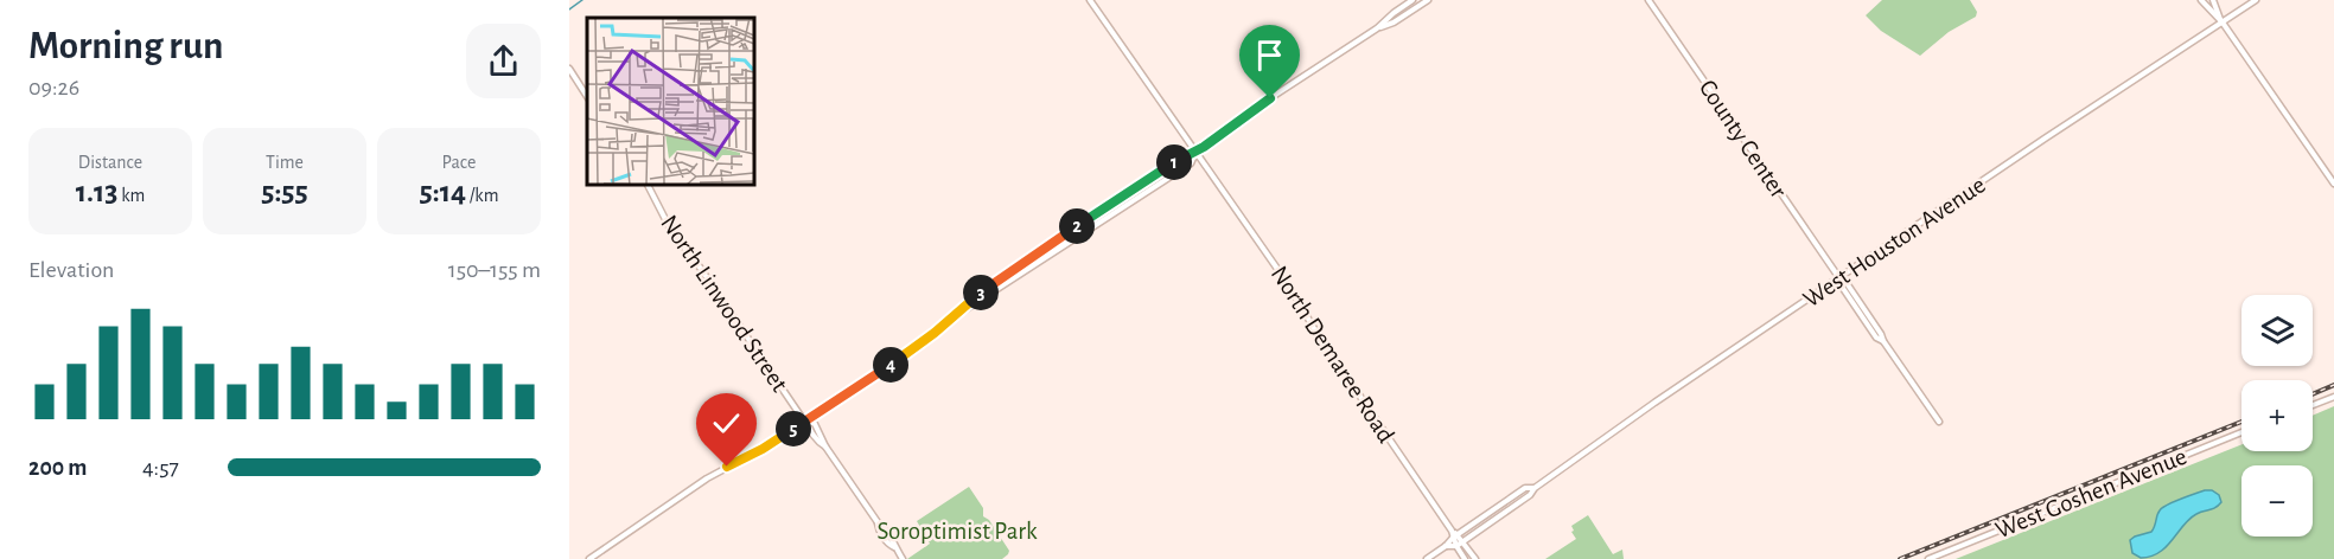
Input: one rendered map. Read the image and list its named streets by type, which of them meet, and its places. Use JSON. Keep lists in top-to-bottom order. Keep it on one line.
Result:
{"streets":{"street":["County Center","West Houston Avenue","North Linwood Street","North Demaree Road","West Goshen Avenue"]},"crossings":[["County Center","West Houston Avenue"],["West Houston Avenue","North Demaree Road"]],"parks":["Soroptimist Park"],"page":{"heading":["Morning run","09:26"],"stats":[["Distance","1.13 km"],["Time","5:55"],["Pace","5:14 /km"]],"pins":["1","2","3","4","5"],"chart":["Elevation","150–155 m"],"map_buttons":["+","−"],"list":[{"name":"200 m","note":"4:57"}]}}
